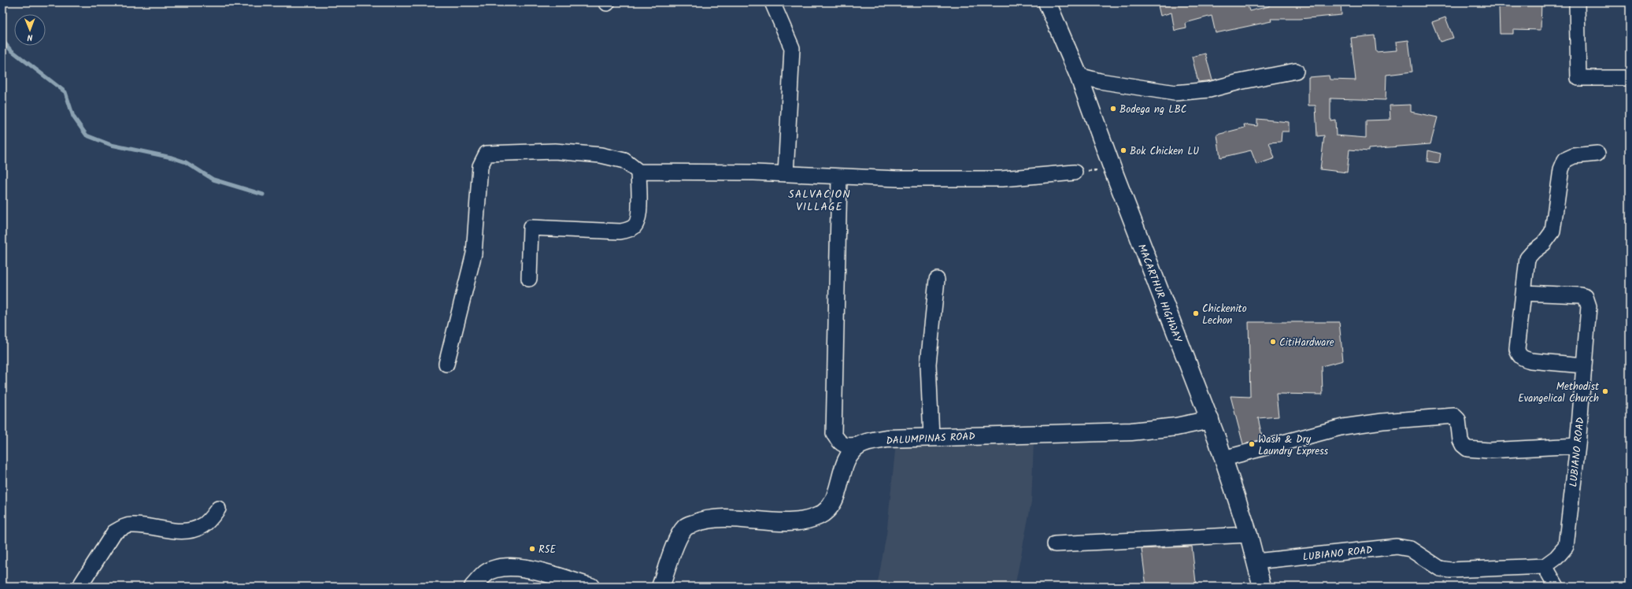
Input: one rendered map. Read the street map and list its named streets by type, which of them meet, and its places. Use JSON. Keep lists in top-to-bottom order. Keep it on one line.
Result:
{"streets":{"street":["MACARTHUR HIGHWAY","DALUMPINAS ROAD","LUBIANO ROAD"]},"crossings":[["MACARTHUR HIGHWAY","DALUMPINAS ROAD"],["MACARTHUR HIGHWAY","LUBIANO ROAD"]],"districts":["SALVACION VILLAGE"],"places":["Bodega ng LBC","Bok Chicken LU","Chickenito Lechon","CitiHardware","Methodist Evangelical Church","Wash & Dry Laundry Express","R5E"],"north":"bottom"}
